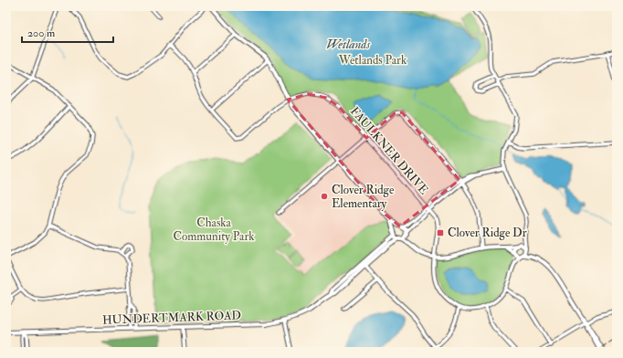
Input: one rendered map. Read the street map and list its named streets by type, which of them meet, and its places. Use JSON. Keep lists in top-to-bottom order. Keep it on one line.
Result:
{"streets":{"street":["FAULKNER DRIVE","HUNDERTMARK ROAD"]},"water":["Wetlands"],"parks":["Wetlands Park","Chaska Community Park"],"places":{"other":["Clover Ridge Elementary"],"transit":["Clover Ridge Dr"]},"scale_bar":"200 m"}
